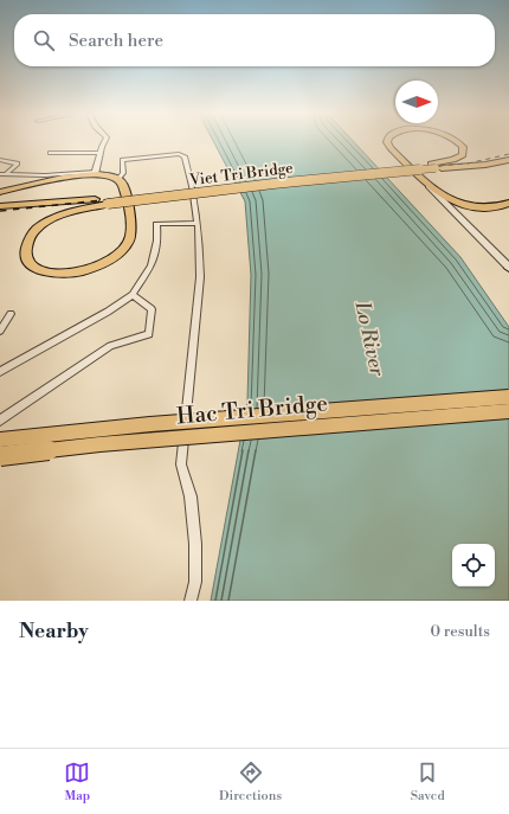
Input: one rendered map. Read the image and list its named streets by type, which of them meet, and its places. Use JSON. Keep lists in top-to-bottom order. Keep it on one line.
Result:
{"streets":{"main road":["Viet Tri Bridge","Hac Tri Bridge"]},"water":["Lo River"],"north":"right","page":{"search":"Search here","heading":["Nearby","0 results"],"nav":["Map","Directions","Saved"]}}
